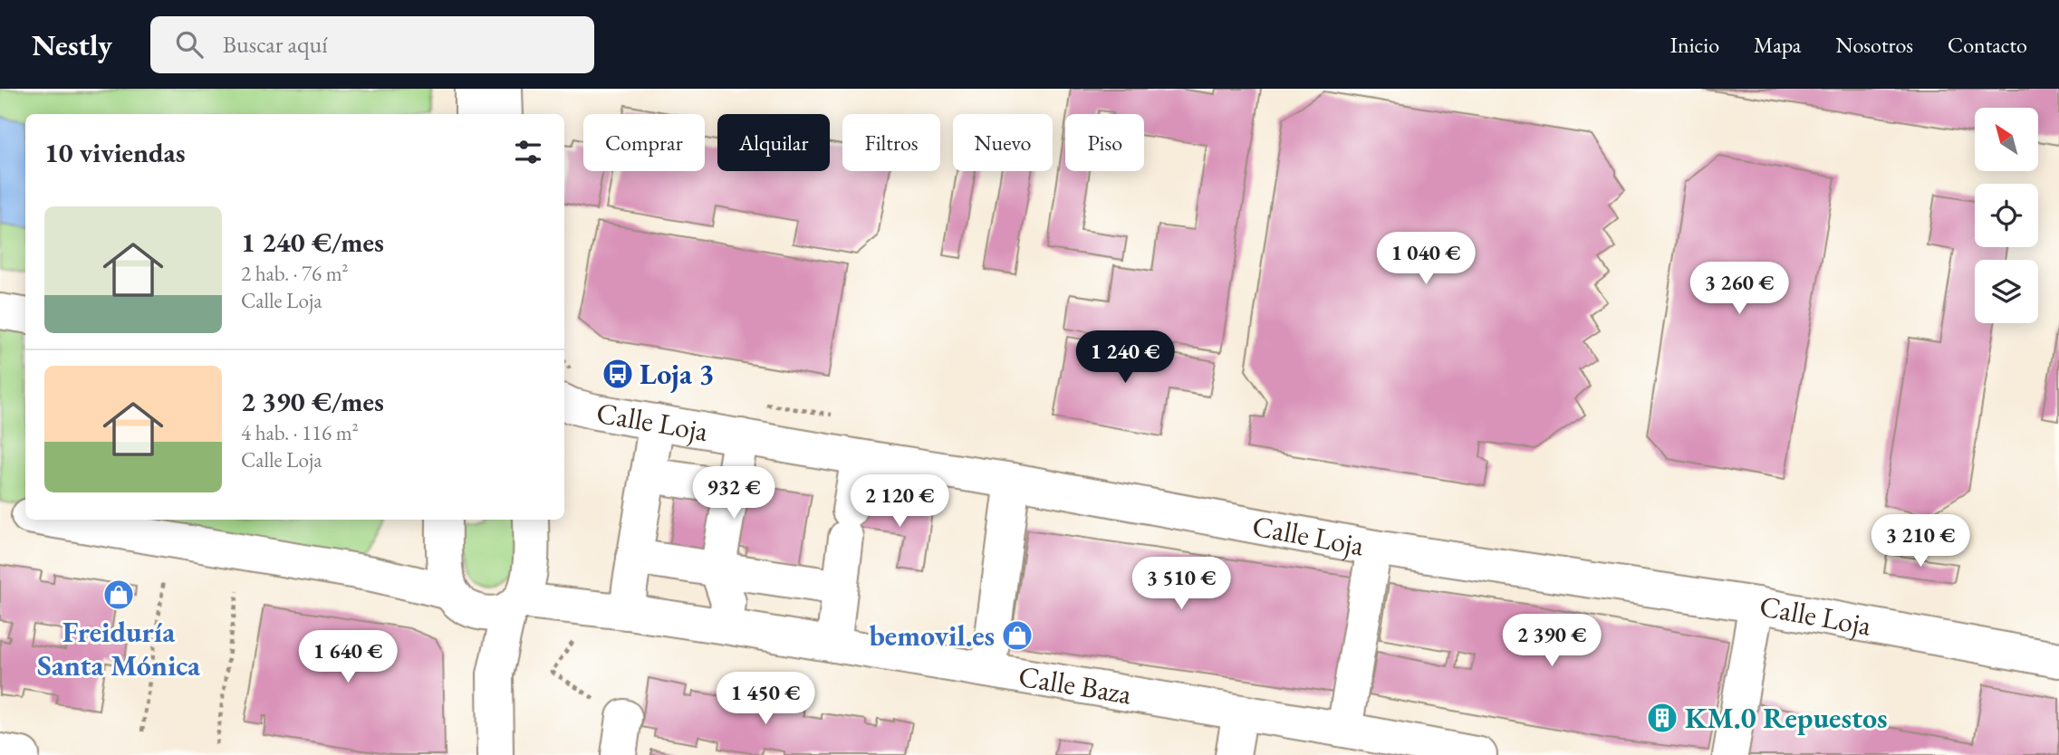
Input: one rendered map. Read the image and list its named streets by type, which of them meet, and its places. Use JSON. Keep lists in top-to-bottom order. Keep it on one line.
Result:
{"streets":{"street":["Calle Loja","Calle Baza"]},"places":{"bus stop":["Loja 3"],"shop":["Freiduría Santa Mónica","bemovil.es"],"building":["KM.0 Repuestos"]},"north":"top left","page":{"header":"Nestly","search":"Buscar aquí","nav":["Inicio","Mapa","Nosotros","Contacto"],"chip":["Comprar","Alquilar","Filtros","Nuevo","Piso"],"heading":"10 viviendas","list":[{"name":"1 240 €/mes","note":"2 hab. · 76 m² · Calle Loja"},{"name":"2 390 €/mes","note":"4 hab. · 116 m² · Calle Loja"}],"price":["1 040 €","3 260 €","1 240 €","932 €","2 120 €","3 210 €","3 510 €","2 390 €","1 640 €","1 450 €"]}}
